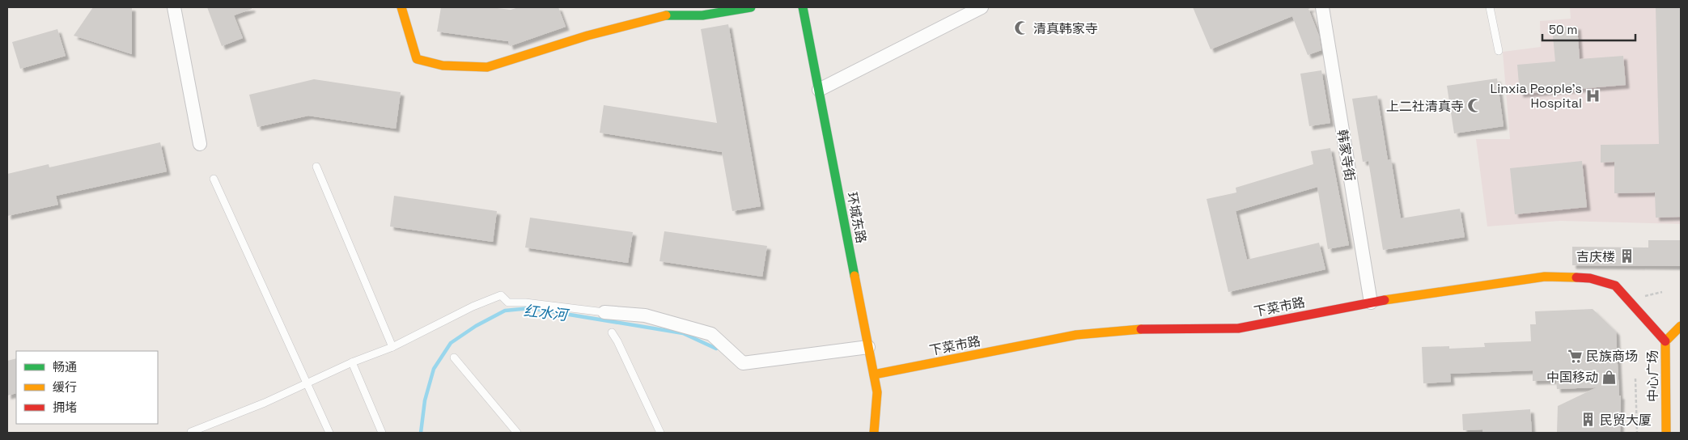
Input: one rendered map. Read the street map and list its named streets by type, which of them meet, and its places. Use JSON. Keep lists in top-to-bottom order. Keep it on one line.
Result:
{"streets":{"street":["韩家寺街","环城东路","下菜市路","中心广场"]},"crossings":[["韩家寺街","下菜市路"],["环城东路","下菜市路"],["下菜市路","中心广场"]],"water":["红水河"],"places":{"mosque":["清真韩家寺","上二社清真寺"],"hospital":["Linxia People's Hospital"],"building":["吉庆楼","民贸大厦"],"supermarket":["民族商场"],"shop":["中国移动"]},"legend":["畅通","缓行","拥堵"],"scale_bar":"50 m"}
